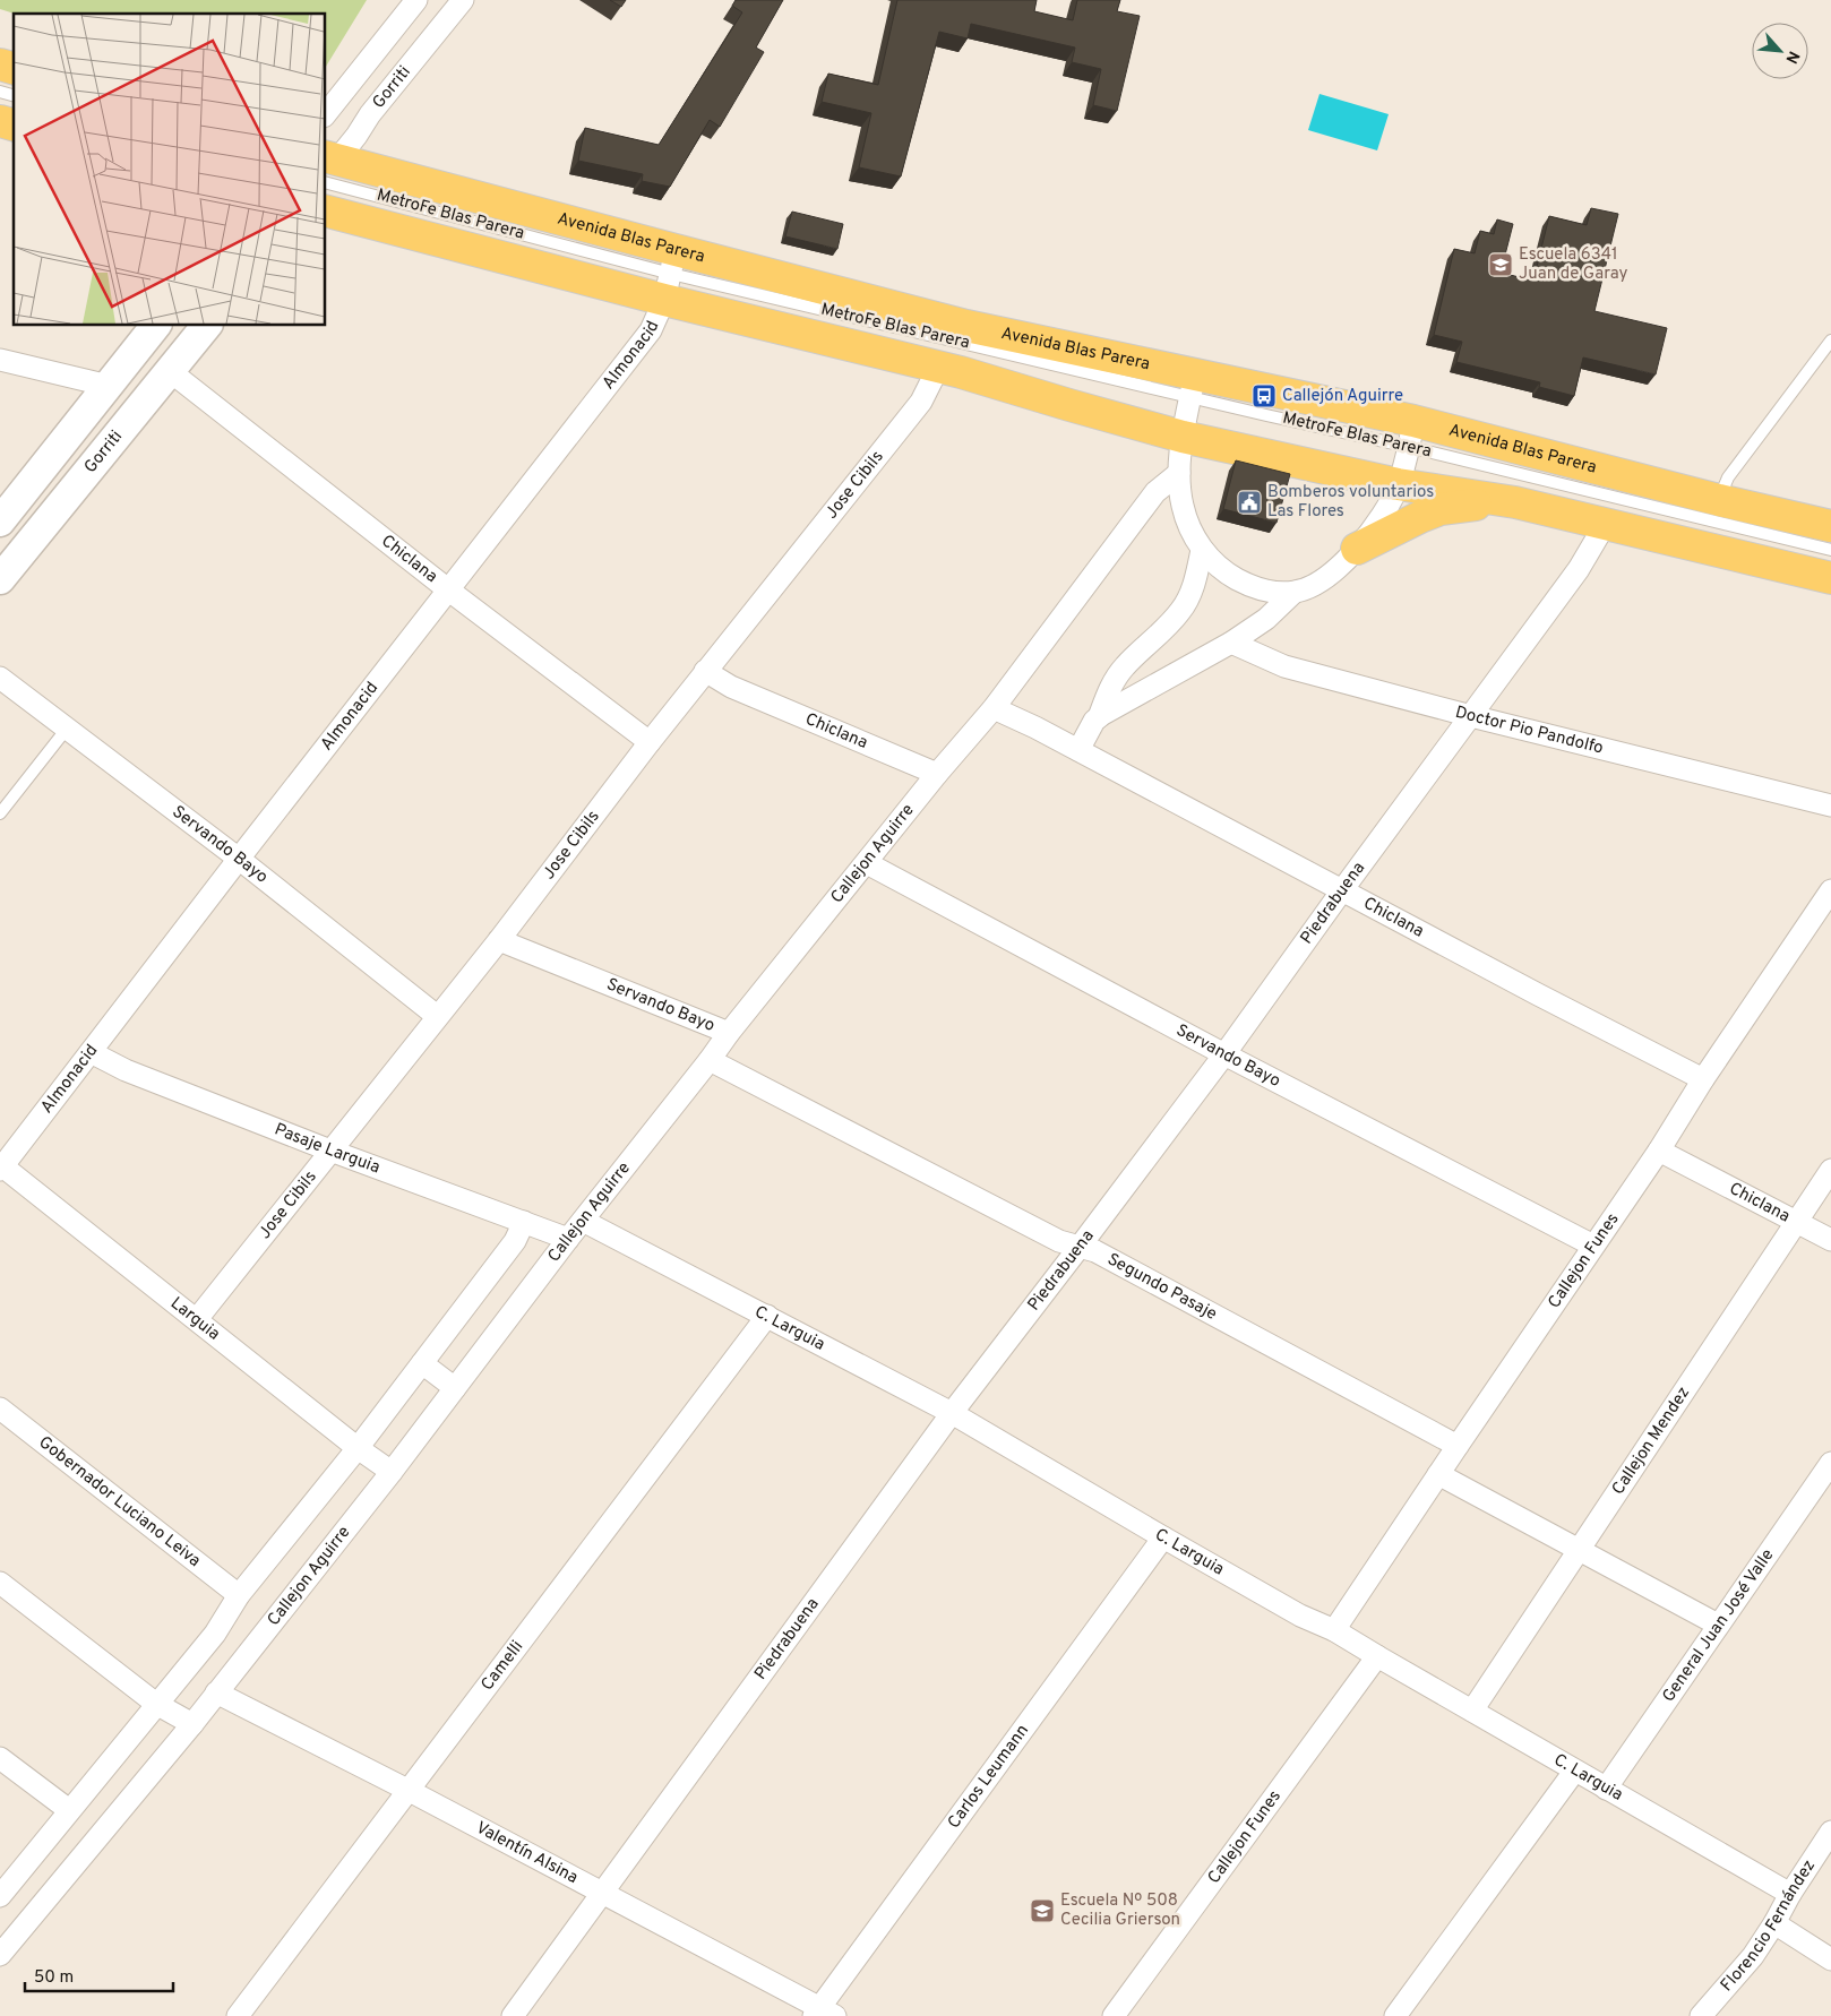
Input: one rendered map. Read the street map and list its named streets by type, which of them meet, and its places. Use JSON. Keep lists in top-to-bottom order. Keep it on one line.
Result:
{"streets":{"main road":["Gorriti","Avenida Blas Parera"],"street":["Almonacid","Jose Cibils","Chiclana","Doctor Pio Pandolfo","Servando Bayo","Callejon Aguirre","Piedrabuena","Pasaje Larguia","Callejon Funes","Segundo Pasaje","Larguia","C. Larguia","Callejon Mendez","Gobernador Luciano Leiva","General Juan José Valle","Camelli","Carlos Leumann","Valentín Alsina","Florencio Fernández"],"lane":["MetroFe Blas Parera"]},"crossings":[["Gorriti","Avenida Blas Parera"],["Gorriti","Chiclana"],["MetroFe Blas Parera","Avenida Blas Parera"],["Avenida Blas Parera","Almonacid"],["Avenida Blas Parera","Jose Cibils"],["Avenida Blas Parera","Piedrabuena"],["Almonacid","Chiclana"],["Almonacid","Servando Bayo"],["Almonacid","Pasaje Larguia"],["Almonacid","Larguia"],["Jose Cibils","Chiclana"],["Jose Cibils","Servando Bayo"],["Jose Cibils","Pasaje Larguia"],["Jose Cibils","Larguia"],["Chiclana","Callejon Aguirre"],["Chiclana","Piedrabuena"],["Chiclana","Callejon Funes"],["Chiclana","Callejon Mendez"],["Doctor Pio Pandolfo","Piedrabuena"],["Servando Bayo","Callejon Aguirre"],["Servando Bayo","Piedrabuena"],["Servando Bayo","Callejon Funes"],["Callejon Aguirre","Pasaje Larguia"],["Callejon Aguirre","Segundo Pasaje"],["Callejon Aguirre","Larguia"],["Callejon Aguirre","C. Larguia"],["Callejon Aguirre","Valentín Alsina"],["Piedrabuena","Segundo Pasaje"],["Piedrabuena","C. Larguia"],["Piedrabuena","Valentín Alsina"],["Callejon Funes","Segundo Pasaje"],["Callejon Funes","C. Larguia"],["C. Larguia","Callejon Mendez"],["C. Larguia","General Juan José Valle"],["C. Larguia","Camelli"],["C. Larguia","Carlos Leumann"],["C. Larguia","Florencio Fernández"],["Camelli","Valentín Alsina"],["Carlos Leumann","Valentín Alsina"]],"places":{"school or university":["Escuela 6341 Juan de Garay","Escuela Nº 508 Cecilia Grierson"],"bus stop":["Callejón Aguirre"],"public building":["Bomberos voluntarios Las Flores"]},"scale_bar":"50 m","north":"bottom right"}
